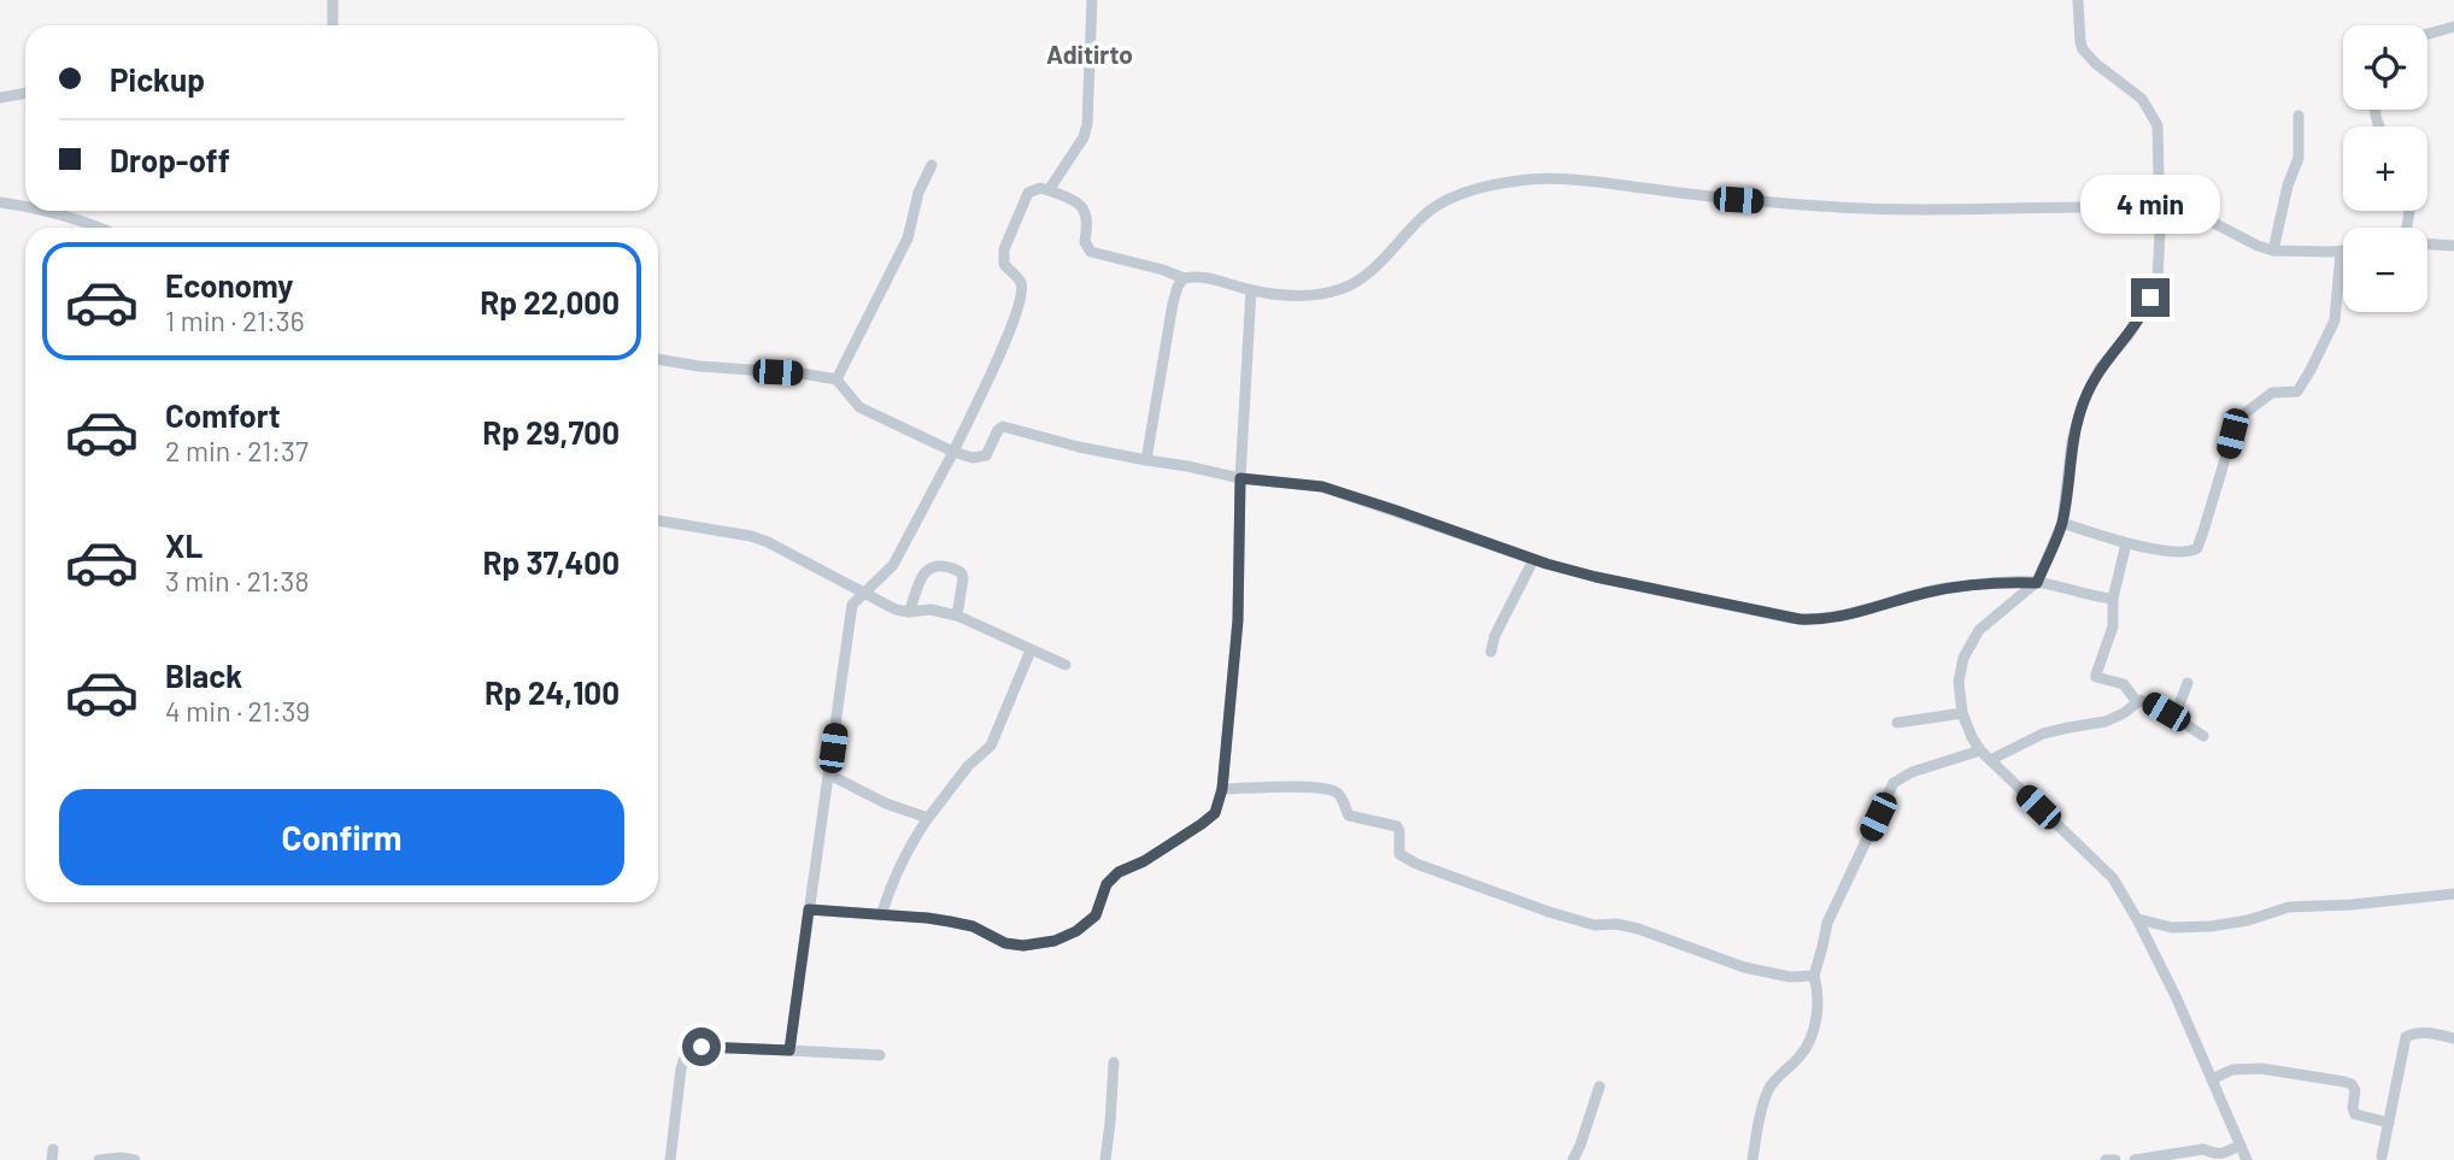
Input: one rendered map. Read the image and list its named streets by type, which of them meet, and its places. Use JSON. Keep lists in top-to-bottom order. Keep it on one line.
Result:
{"districts":["Aditirto"],"page":{"map_buttons":["+","−"],"banner":["Pickup","Drop-off"],"bubble":"4 min","list":[{"name":"Economy","note":"1 min · 21:36","value":"Rp 22,000"},{"name":"Comfort","note":"2 min · 21:37","value":"Rp 29,700"},{"name":"XL","note":"3 min · 21:38","value":"Rp 37,400"},{"name":"Black","note":"4 min · 21:39","value":"Rp 24,100"}],"buttons":"Confirm"}}
